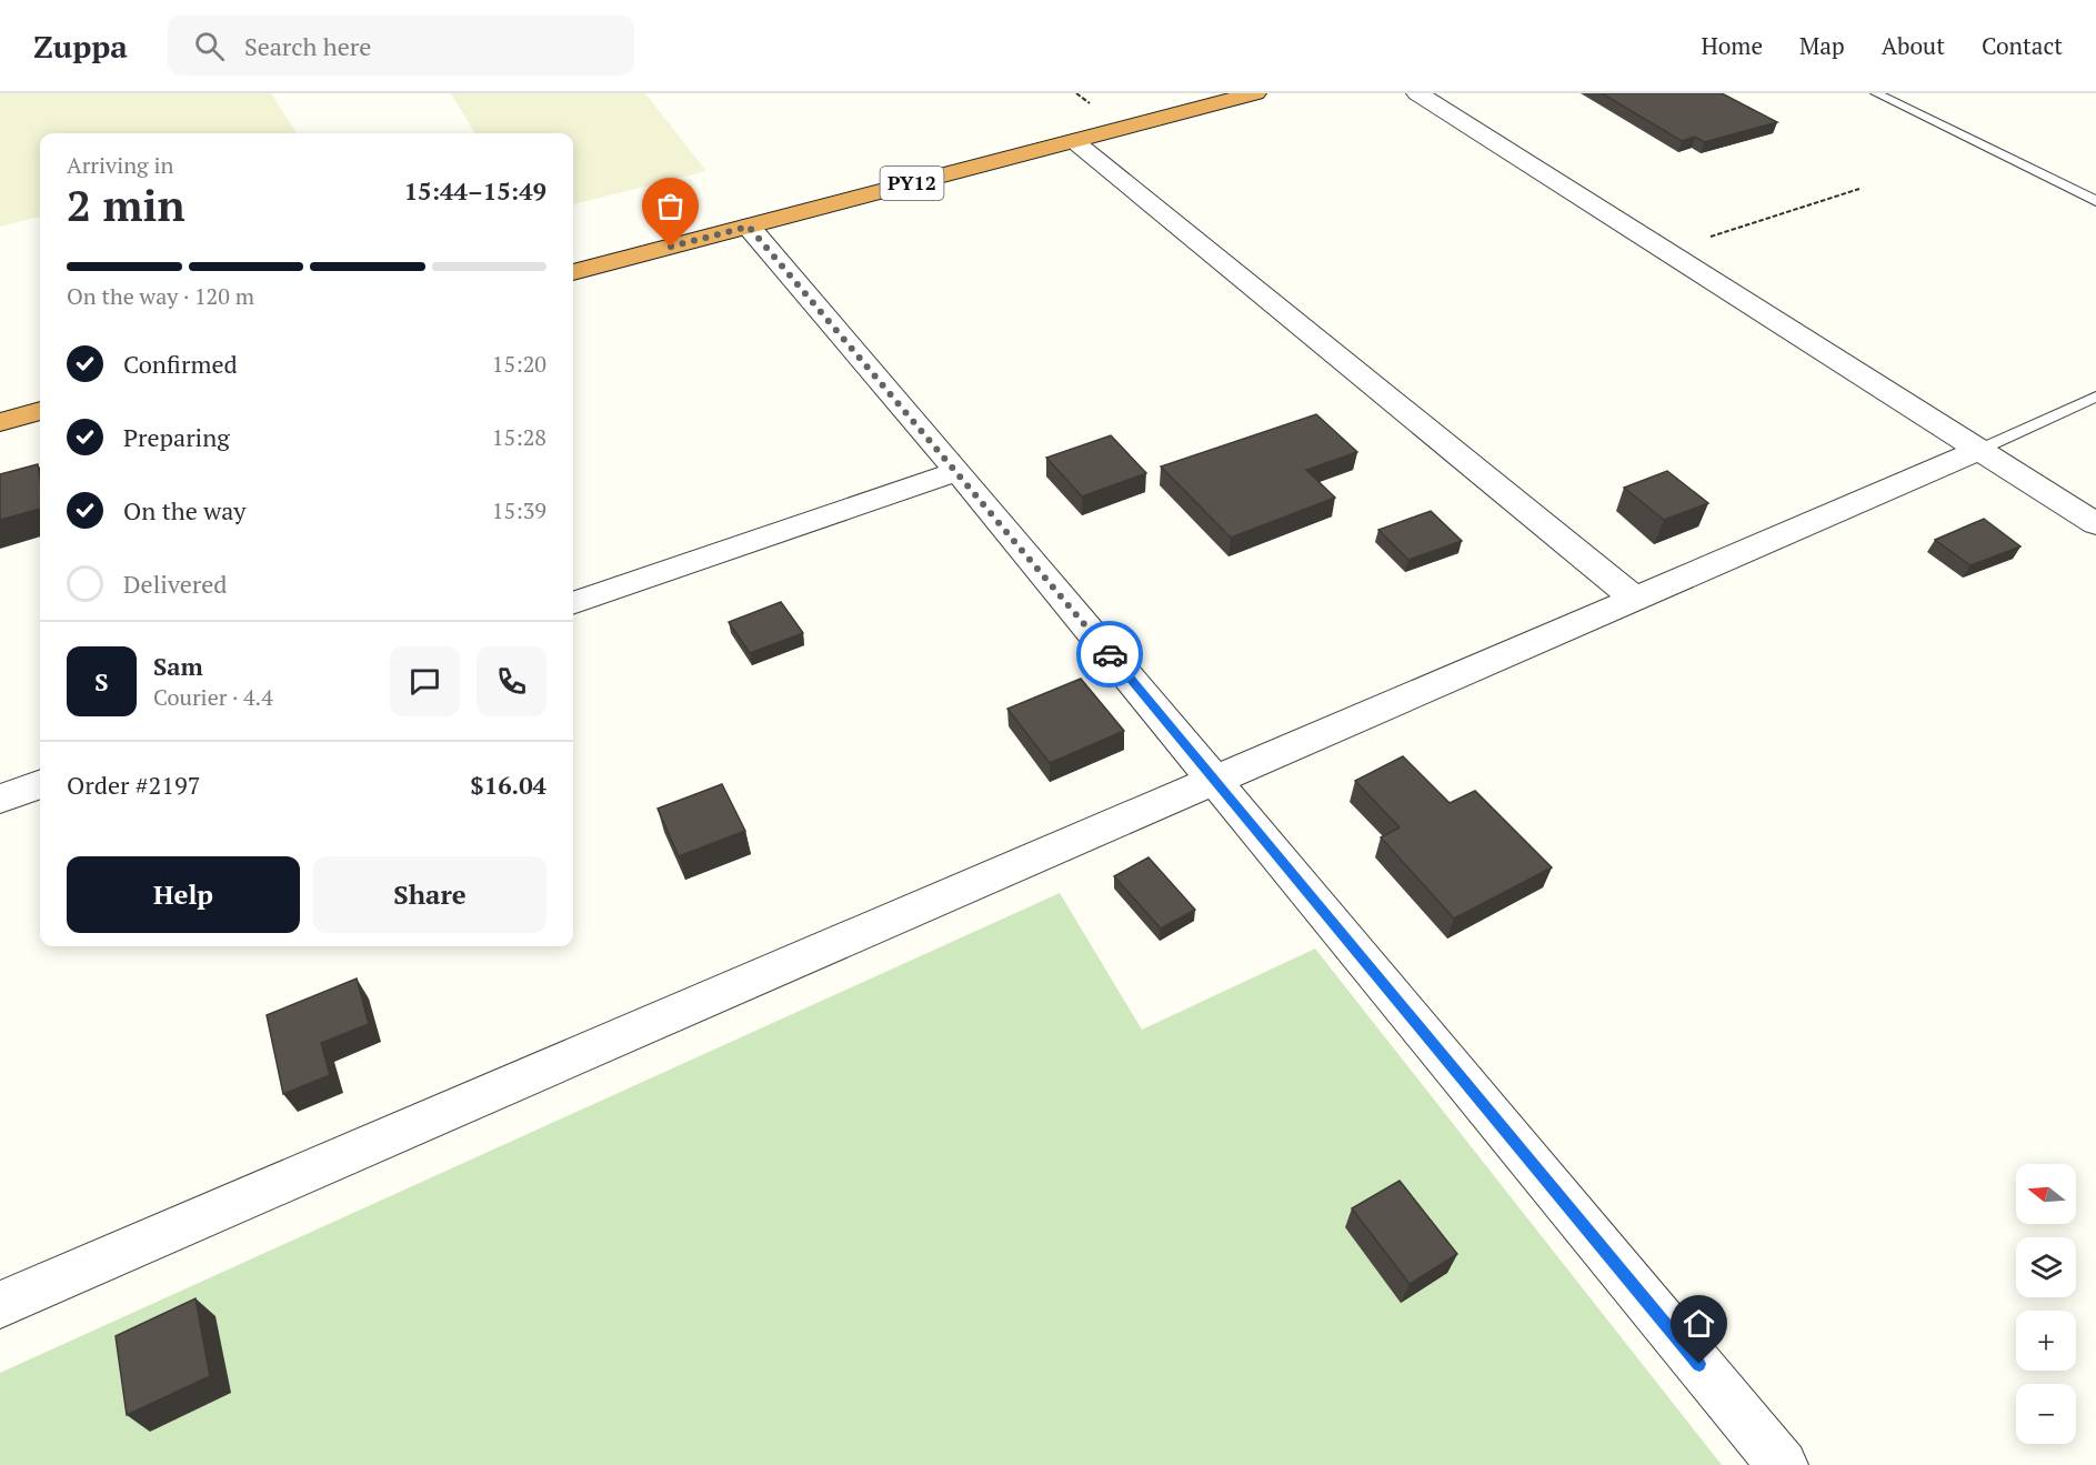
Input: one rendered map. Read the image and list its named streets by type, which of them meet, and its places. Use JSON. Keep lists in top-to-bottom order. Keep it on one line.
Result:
{"streets":{"highway":["PY12"]},"north":"left","page":{"header":"Zuppa","search":"Search here","nav":["Home","Map","About","Contact"],"heading":["2 min","Arriving in","15:44–15:49"],"panel":["Sam","Courier · 4.4","Order #2197","$16.04"],"bar":"On the way · 120 m","list":[["Confirmed","15:20"],["Preparing","15:28"],["On the way","15:39"],"Delivered"],"round":"S","buttons":["Help","Share"],"map_buttons":["+","−"]}}
